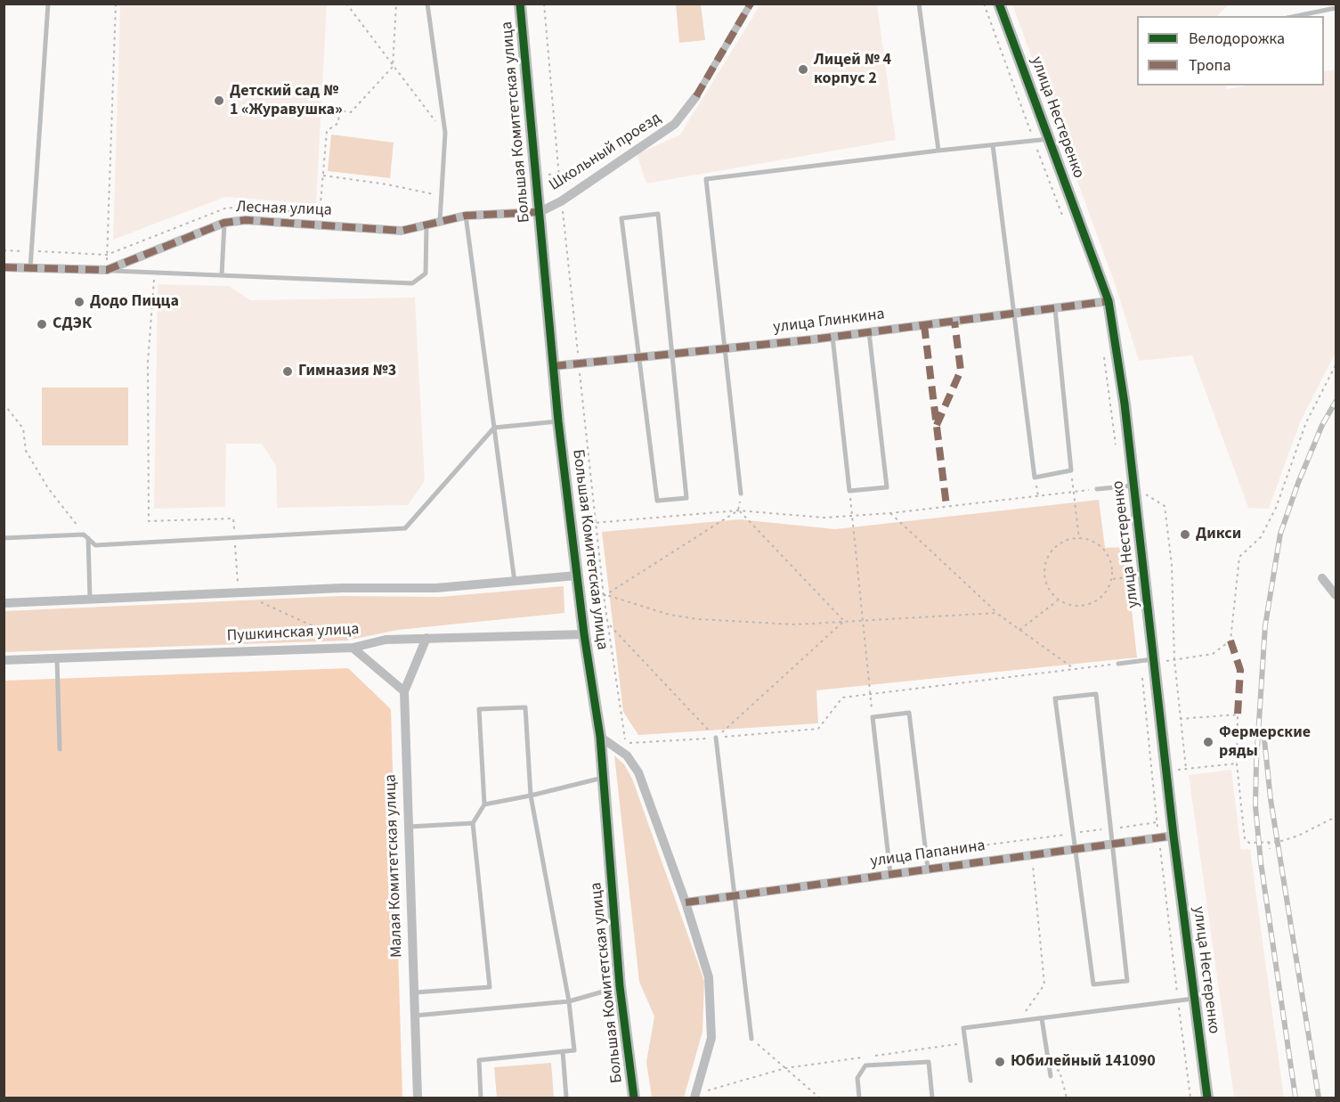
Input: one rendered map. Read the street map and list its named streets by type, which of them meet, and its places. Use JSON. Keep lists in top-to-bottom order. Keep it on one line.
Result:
{"streets":{"street":["улица Нестеренко","Большая Комитетская улица","Школьный проезд","Лесная улица","улица Глинкина","Пушкинская улица","улица Папанина","Малая Комитетская улица"]},"crossings":[["улица Нестеренко","улица Глинкина"],["улица Нестеренко","улица Папанина"],["Большая Комитетская улица","Школьный проезд"],["Большая Комитетская улица","Лесная улица"],["Большая Комитетская улица","улица Глинкина"],["Большая Комитетская улица","Пушкинская улица"],["Школьный проезд","Лесная улица"],["Пушкинская улица","Малая Комитетская улица"]],"places":["Лицей № 4 корпус 2","Детский сад № 1 «Журавушка»","Додо Пицца","СДЭК","Гимназия №3","Дикси","Фермерские ряды","Юбилейный 141090"],"legend":["Велодорожка","Тропа"]}
